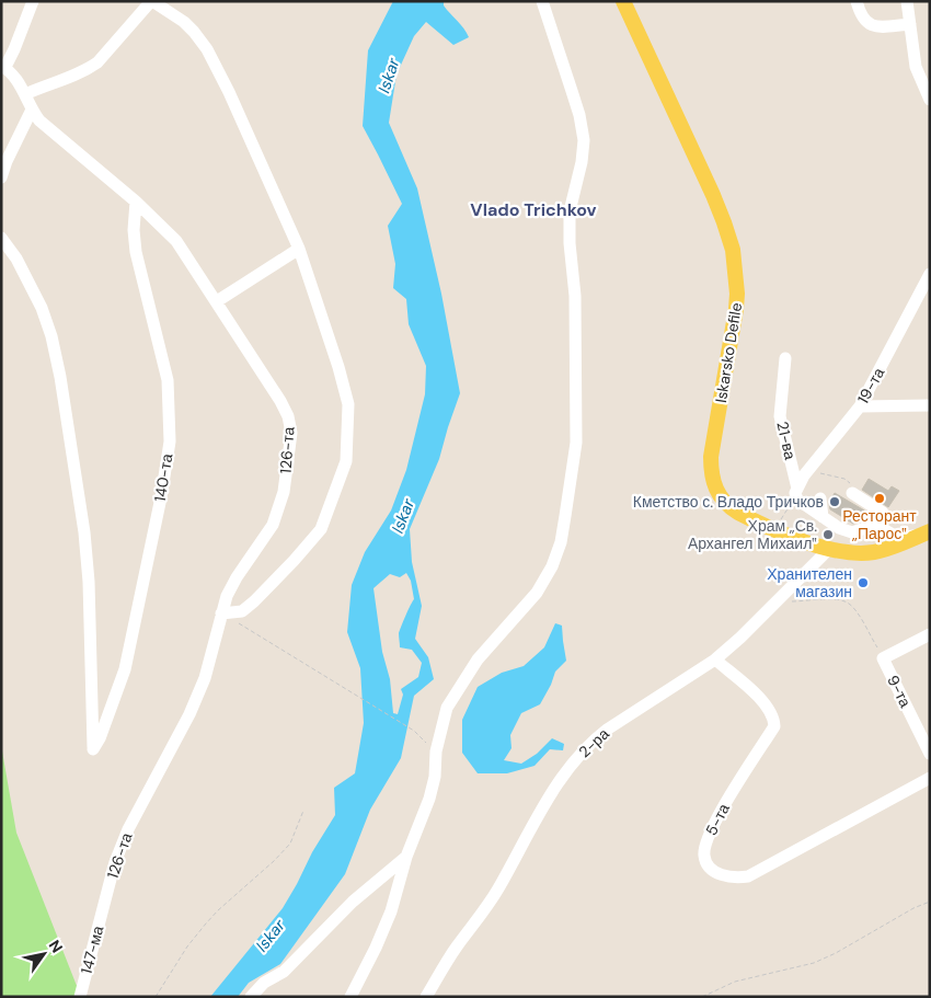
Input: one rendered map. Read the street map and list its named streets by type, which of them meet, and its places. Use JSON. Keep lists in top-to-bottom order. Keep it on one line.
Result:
{"streets":{"main road":["Iskarsko Defile"],"street":["19-та","21-ва","126-та","140-та","9-та","2-ра","5-та","147-ма"]},"crossings":[["Iskarsko Defile","2-ра"],["19-та","21-ва"],["126-та","140-та"],["126-та","147-ма"],["2-ра","5-та"]],"districts":["Vlado Trichkov"],"water":["Iskar"],"places":["Ресторант „Парос‟","Кметство с. Владо Тричков","Храм „Св. Архангел Михаил‟","Хранителен магазин"],"north":"top right"}
